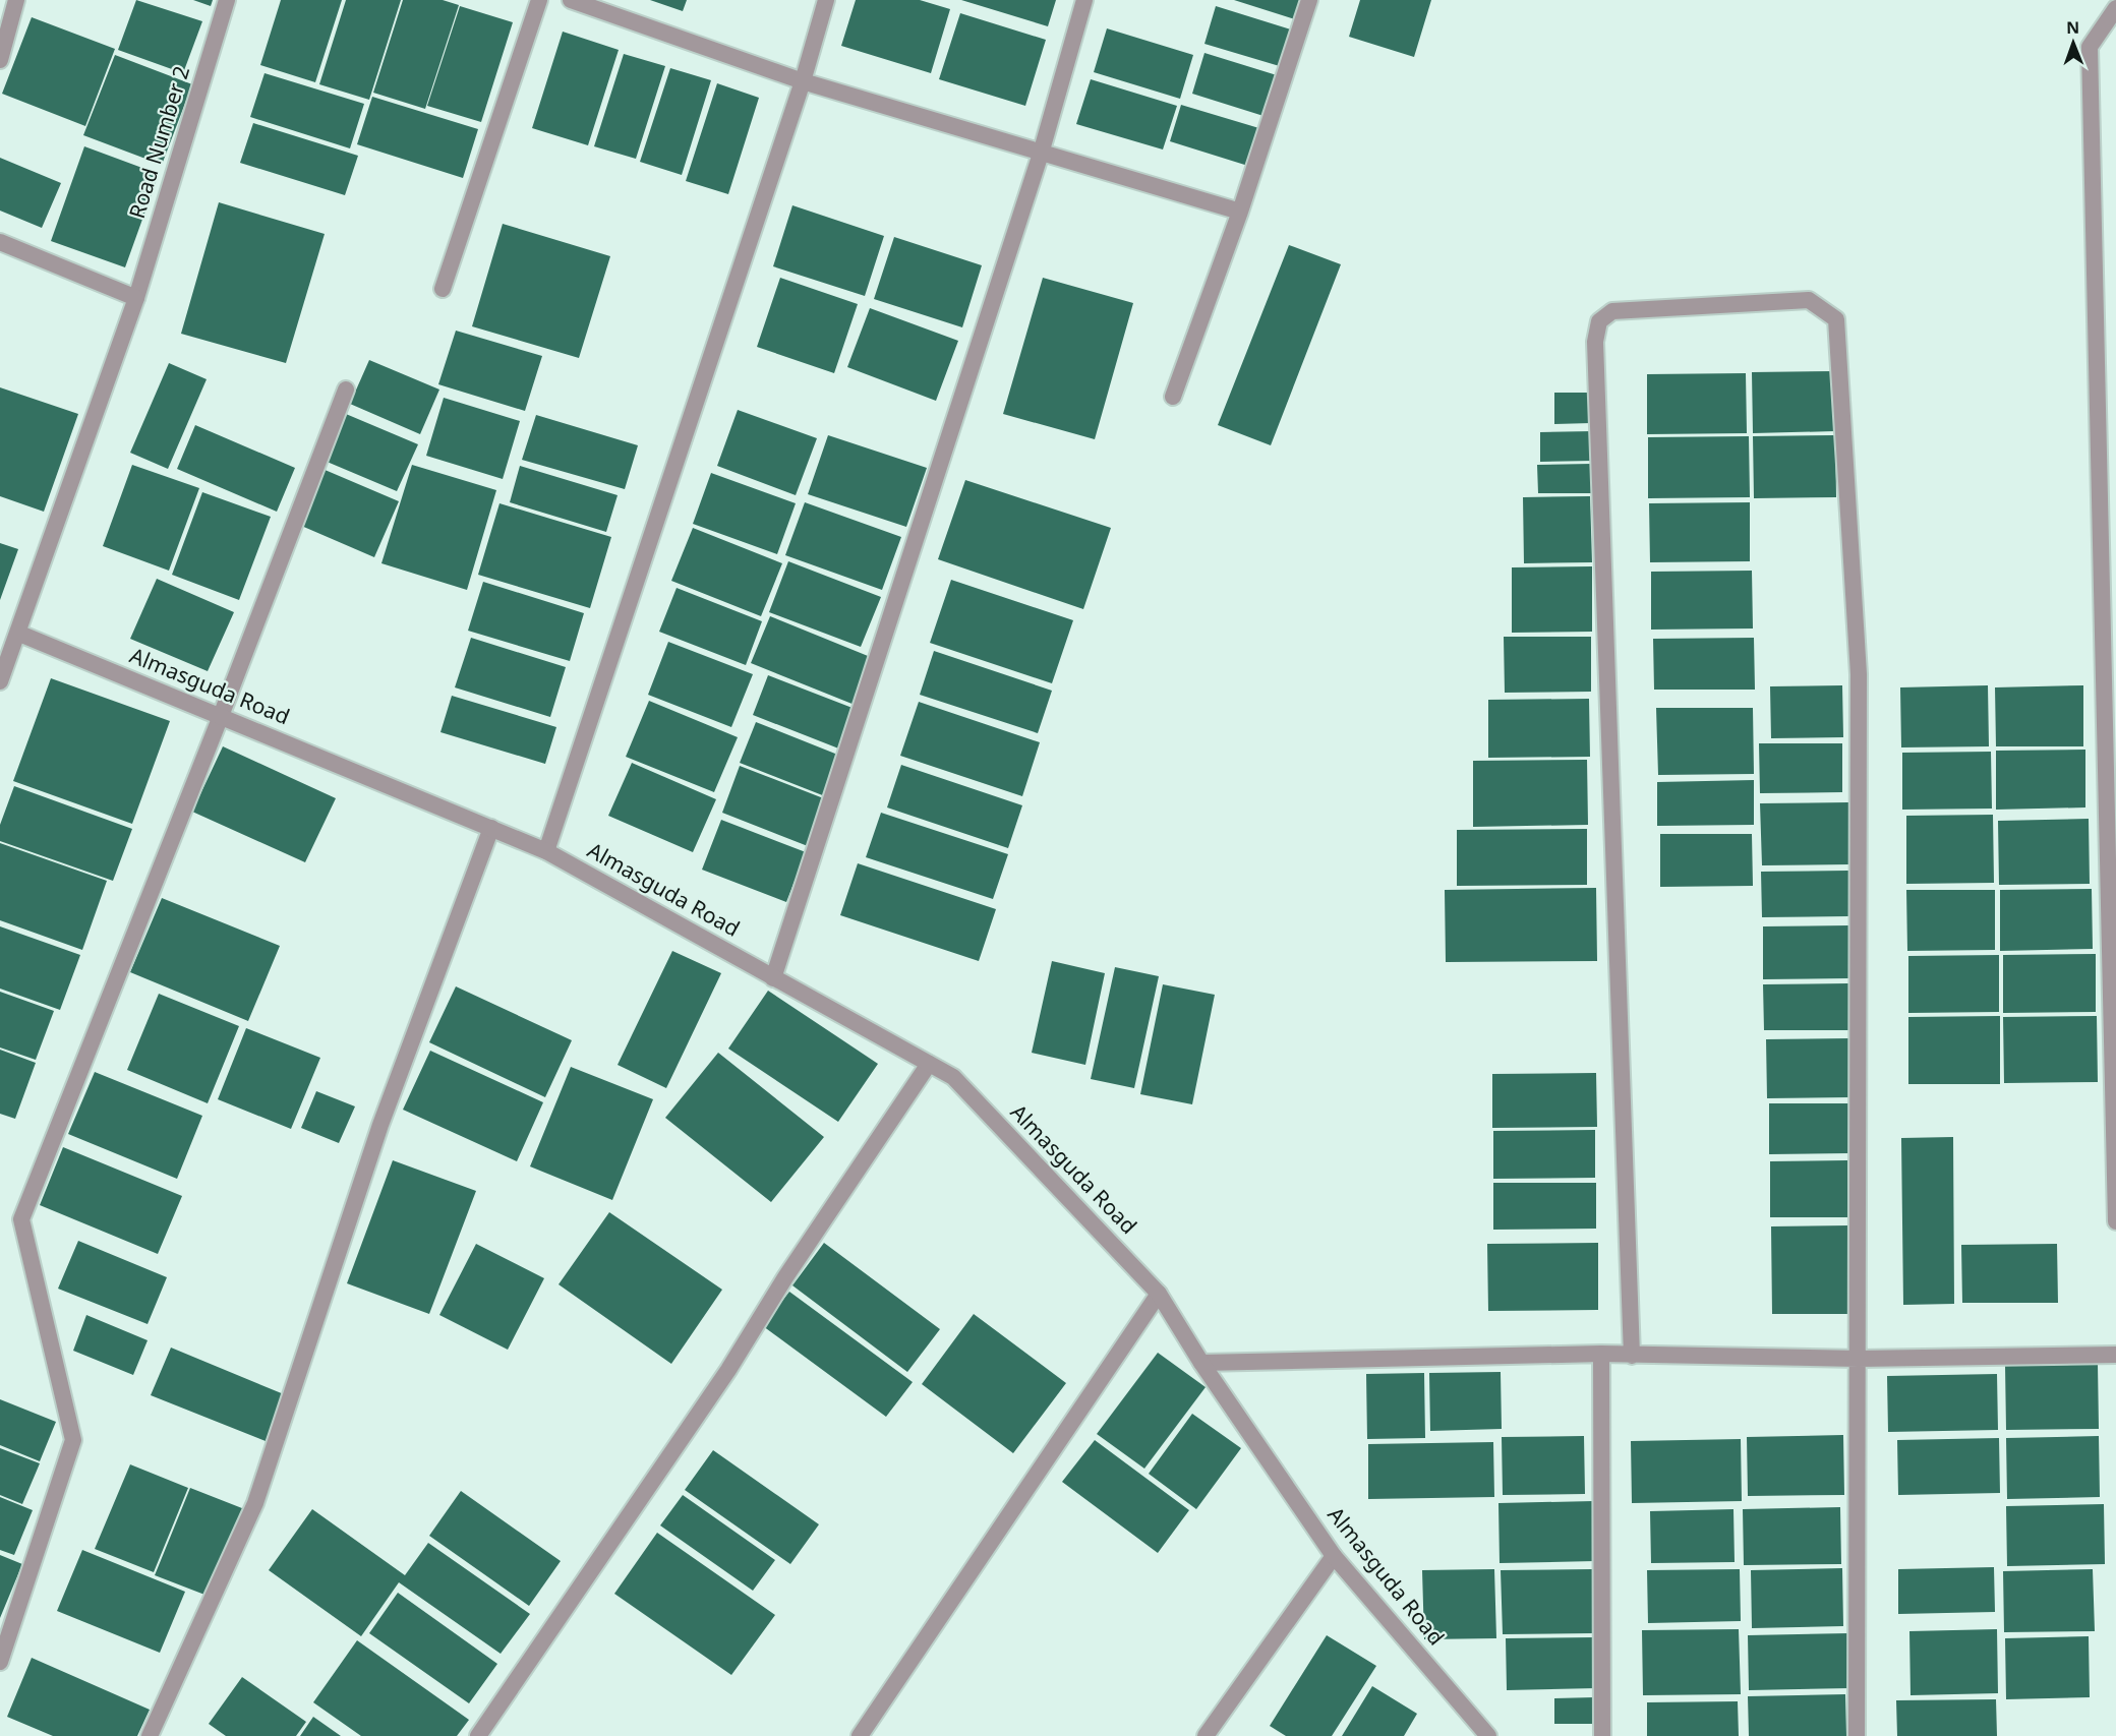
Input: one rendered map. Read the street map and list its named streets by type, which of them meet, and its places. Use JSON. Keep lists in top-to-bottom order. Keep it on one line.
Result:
{"streets":{"street":["Road Number 2","Almasguda Road"]},"north":"top"}
